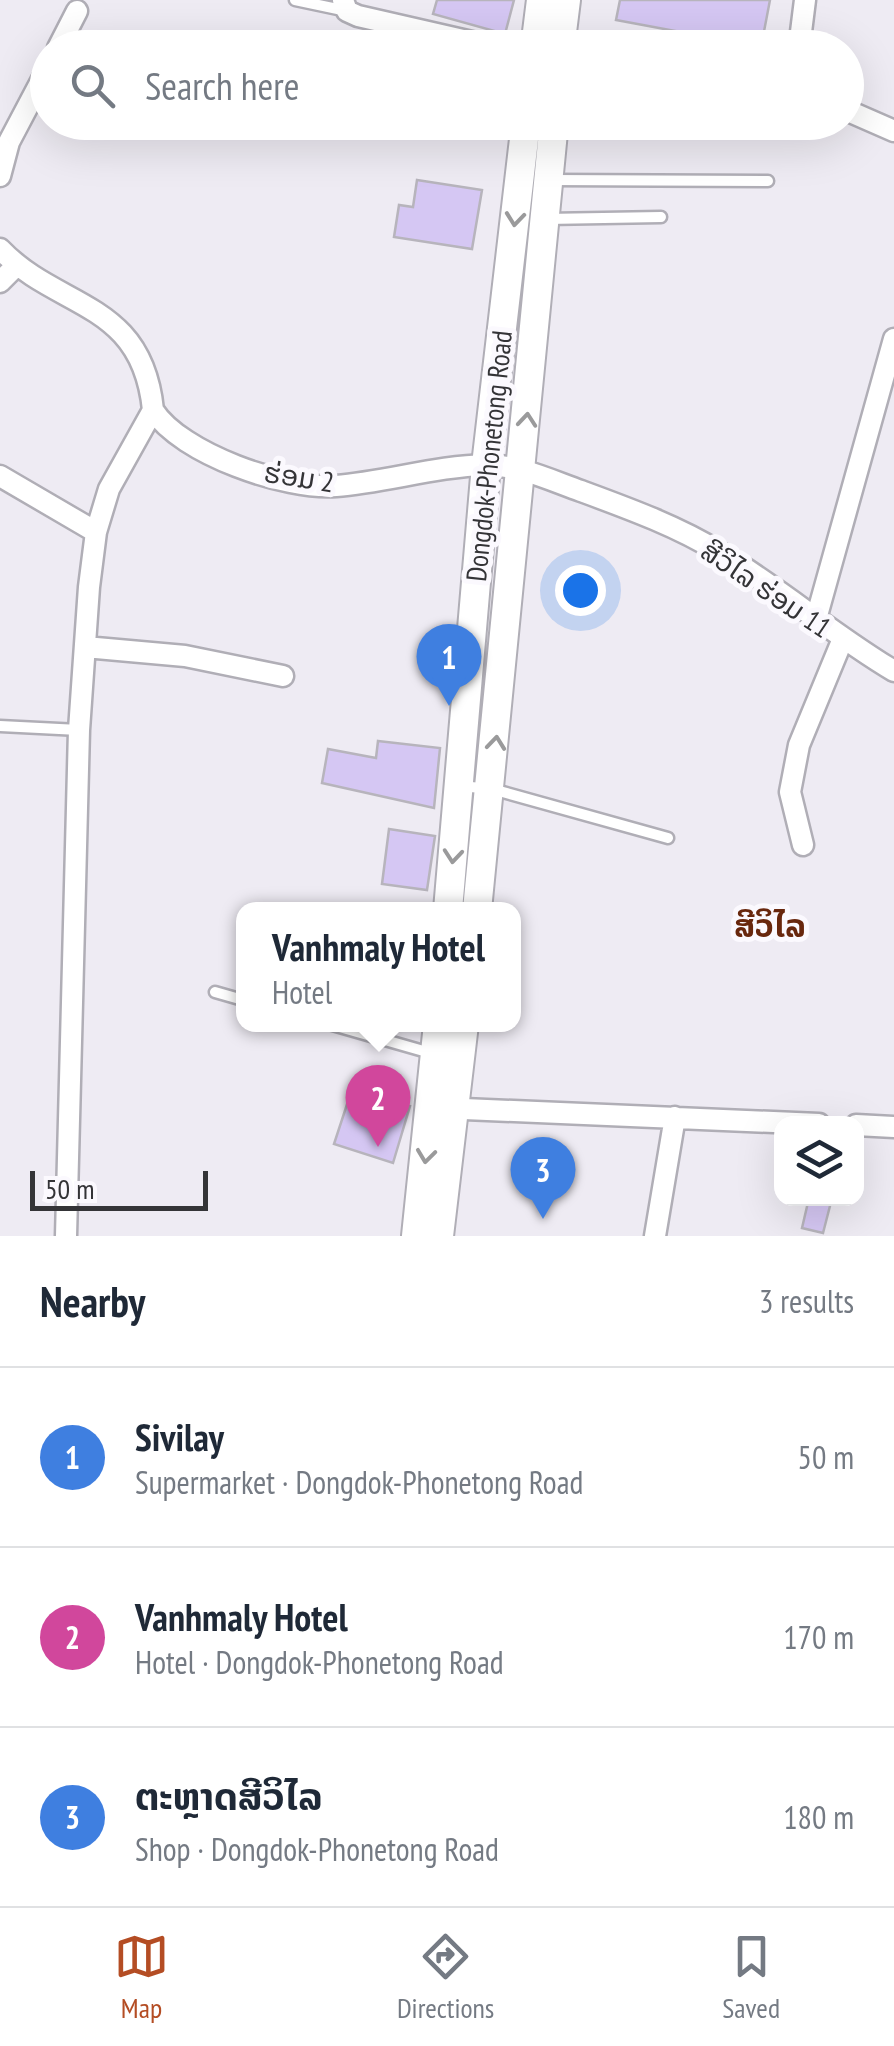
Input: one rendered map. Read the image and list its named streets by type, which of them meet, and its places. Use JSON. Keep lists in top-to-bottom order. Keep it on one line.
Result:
{"streets":{"main road":["Dongdok-Phonetong Road"],"street":["ຮ່ອມ 2","ສີວິໄລ ຮ່ອມ 11"]},"crossings":[["Dongdok-Phonetong Road","ຮ່ອມ 2"],["Dongdok-Phonetong Road","ສີວິໄລ ຮ່ອມ 11"],["ຮ່ອມ 2","ສີວິໄລ ຮ່ອມ 11"]],"districts":["ສີວິໄລ"],"scale_bar":"50 m","page":{"search":"Search here","pins":["1","2","3"],"popup":["Vanhmaly Hotel","Hotel"],"scale":"50 m","heading":["Nearby","3 results"],"list":[{"mark":"1","name":"Sivilay","note":"Supermarket · Dongdok-Phonetong Road","value":"50 m"},{"mark":"2","name":"Vanhmaly Hotel","note":"Hotel · Dongdok-Phonetong Road","value":"170 m"},{"mark":"3","name":"ຕະຫຼາດສີວິໄລ","note":"Shop · Dongdok-Phonetong Road","value":"180 m"}],"nav":["Map","Directions","Saved"]}}
